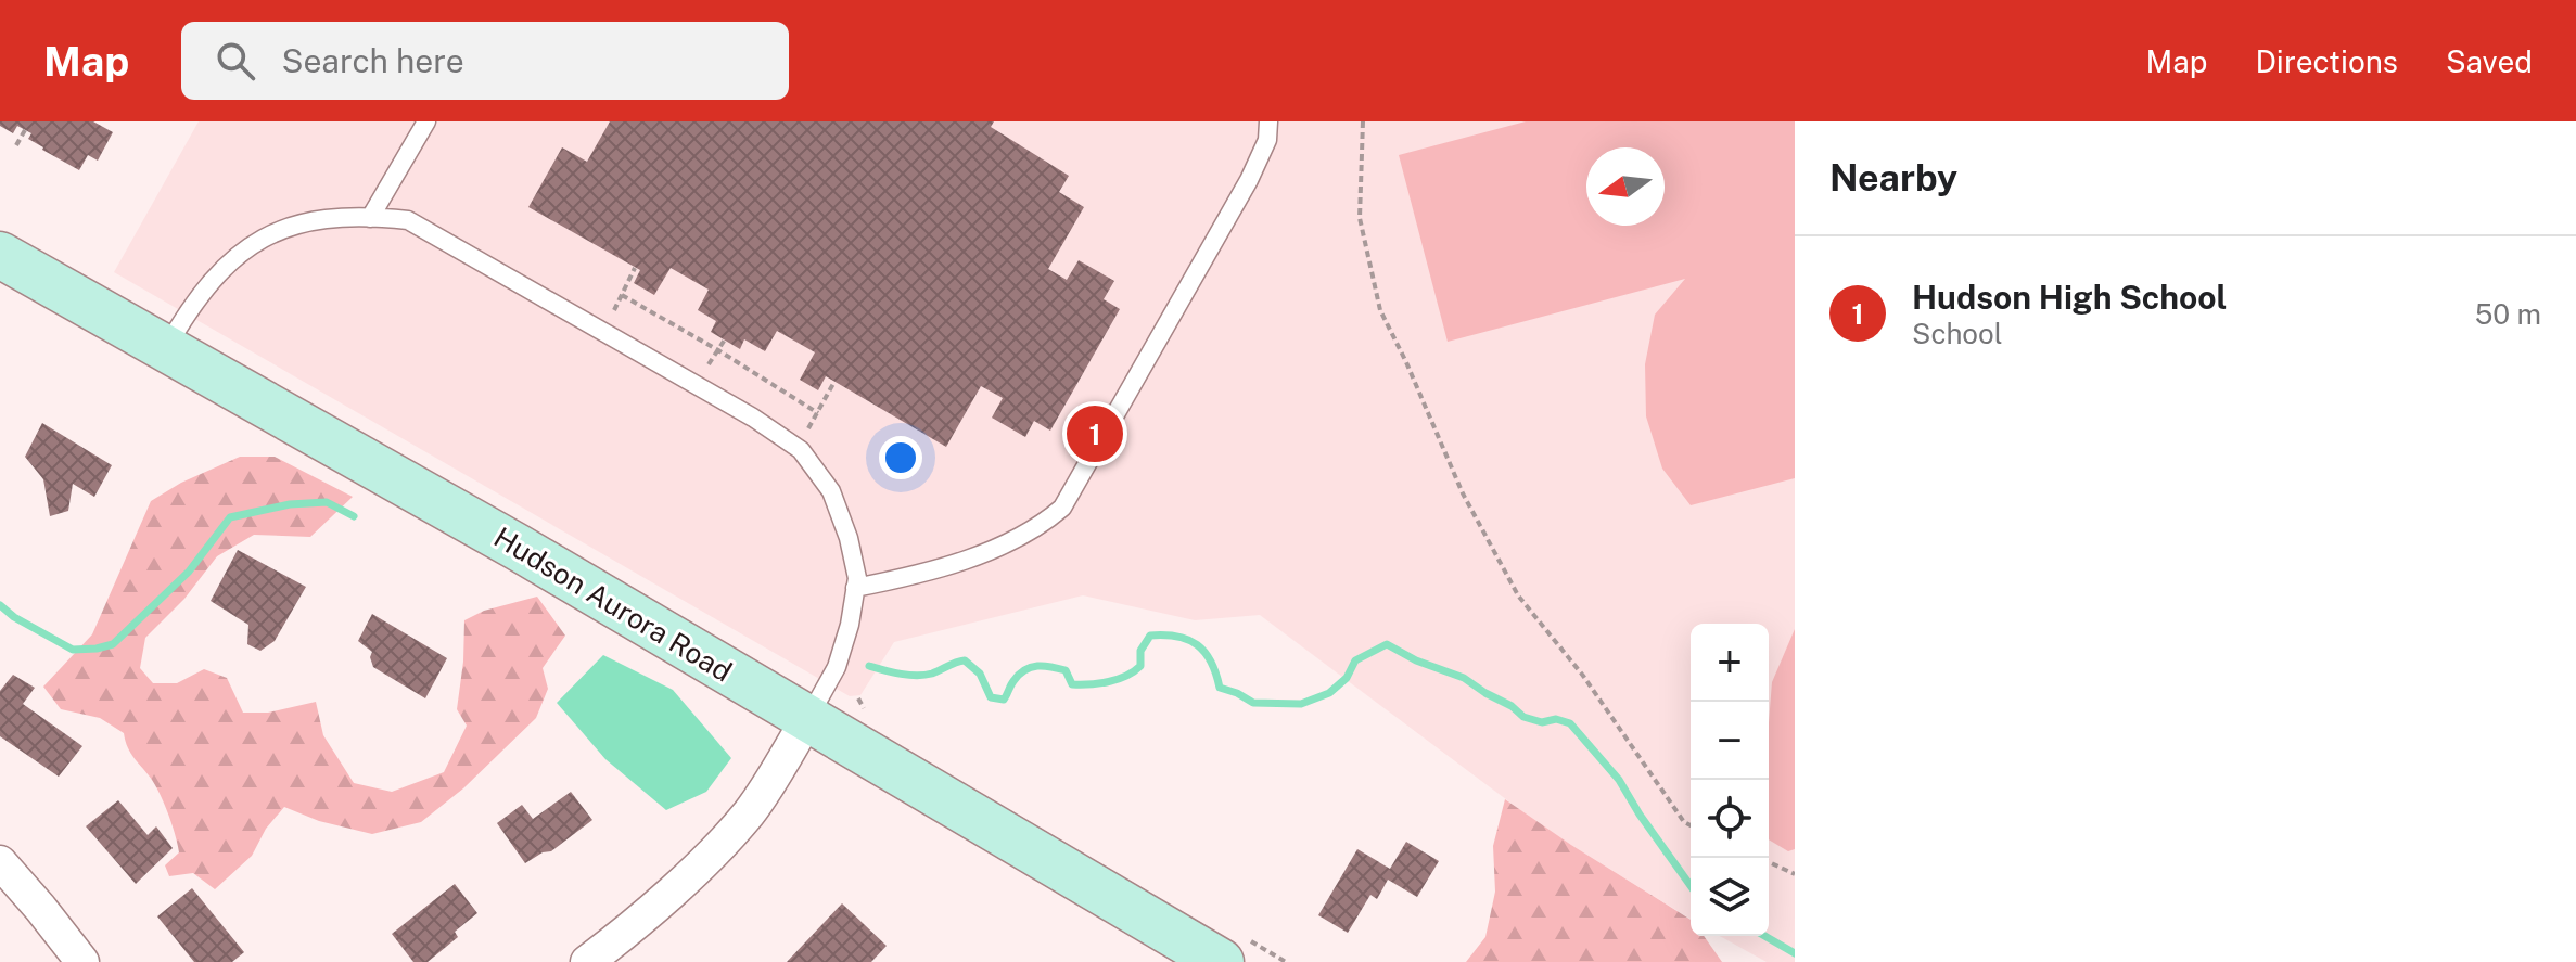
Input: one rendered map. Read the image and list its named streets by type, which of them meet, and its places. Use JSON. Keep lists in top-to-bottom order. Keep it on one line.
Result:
{"streets":{"street":["Hudson Aurora Road"]},"north":"left","page":{"header":"Map","search":"Search here","nav":["Map","Directions","Saved"],"heading":"Nearby","list":[{"mark":"1","name":"Hudson High School","note":"School","value":"50 m"}],"pins":"1","map_buttons":["+","−"]}}
